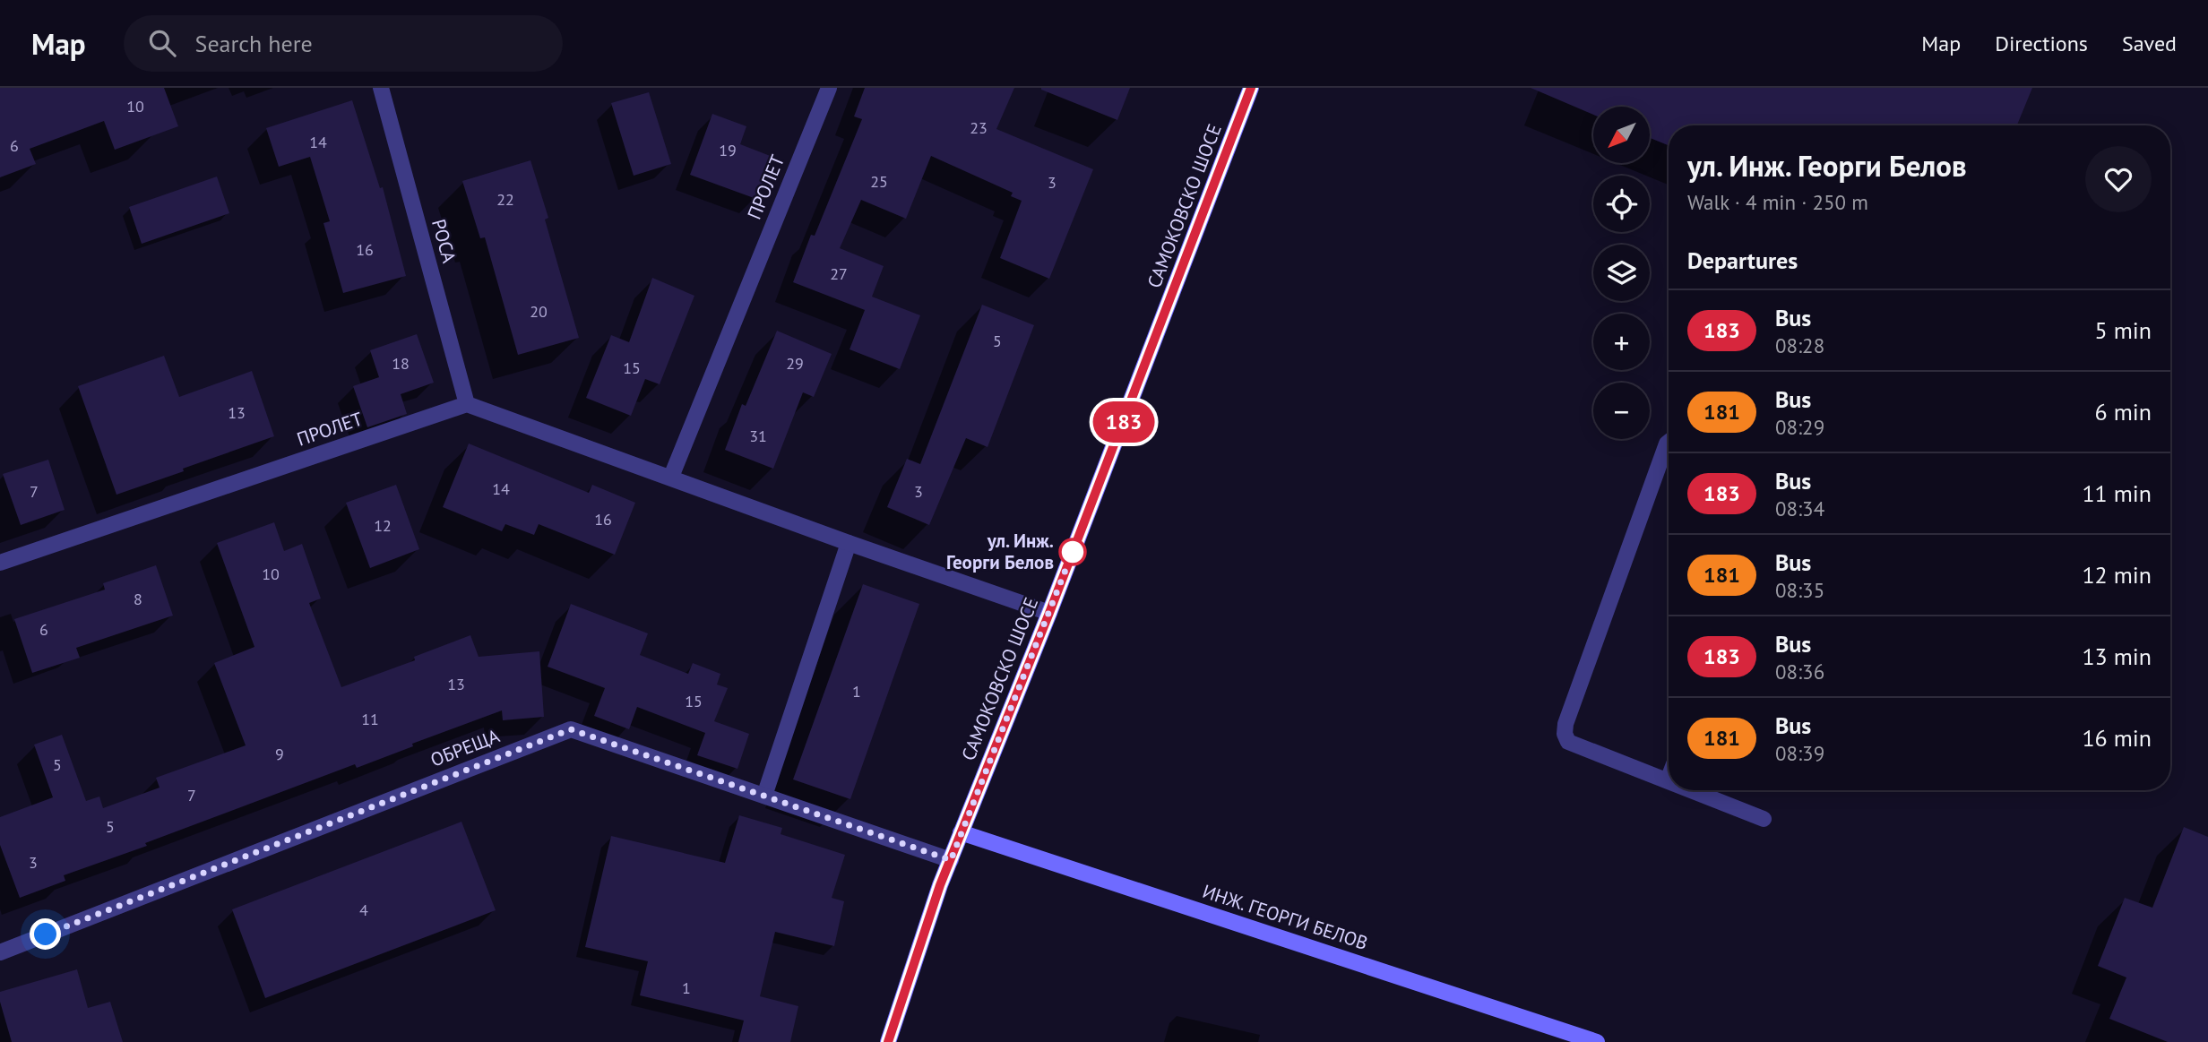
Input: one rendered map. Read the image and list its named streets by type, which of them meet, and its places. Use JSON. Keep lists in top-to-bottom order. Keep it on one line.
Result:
{"streets":{"main road":["САМОКОВСКО ШОСЕ","ИНЖ. ГЕОРГИ БЕЛОВ"],"street":["ПРОЛЕТ","РОСА","ОБРЕЩА"]},"crossings":[["ПРОЛЕТ","РОСА"],["САМОКОВСКО ШОСЕ","ОБРЕЩА"],["САМОКОВСКО ШОСЕ","ИНЖ. ГЕОРГИ БЕЛОВ"]],"places":["ул. Инж. Георги Белов"],"lines":["bus line 183"],"house_numbers":["10","23","14","6","19","25","3","22","16","27","20","5","18","29","15","13","31","14","7","3","16","12","10","8","6","13","1","15","11","9","5","7","5","3","4","1"],"north":"bottom left","page":{"header":"Map","search":"Search here","nav":["Map","Directions","Saved"],"on_map":"183","map_buttons":["+","−"],"heading":[["ул. Инж. Георги Белов","Walk · 4 min · 250 m"],"Departures"],"list":[{"mark":"183","name":"Bus","note":"08:28","value":"5 min"},{"mark":"181","name":"Bus","note":"08:29","value":"6 min"},{"mark":"183","name":"Bus","note":"08:34","value":"11 min"},{"mark":"181","name":"Bus","note":"08:35","value":"12 min"},{"mark":"183","name":"Bus","note":"08:36","value":"13 min"},{"mark":"181","name":"Bus","note":"08:39","value":"16 min"}]}}
